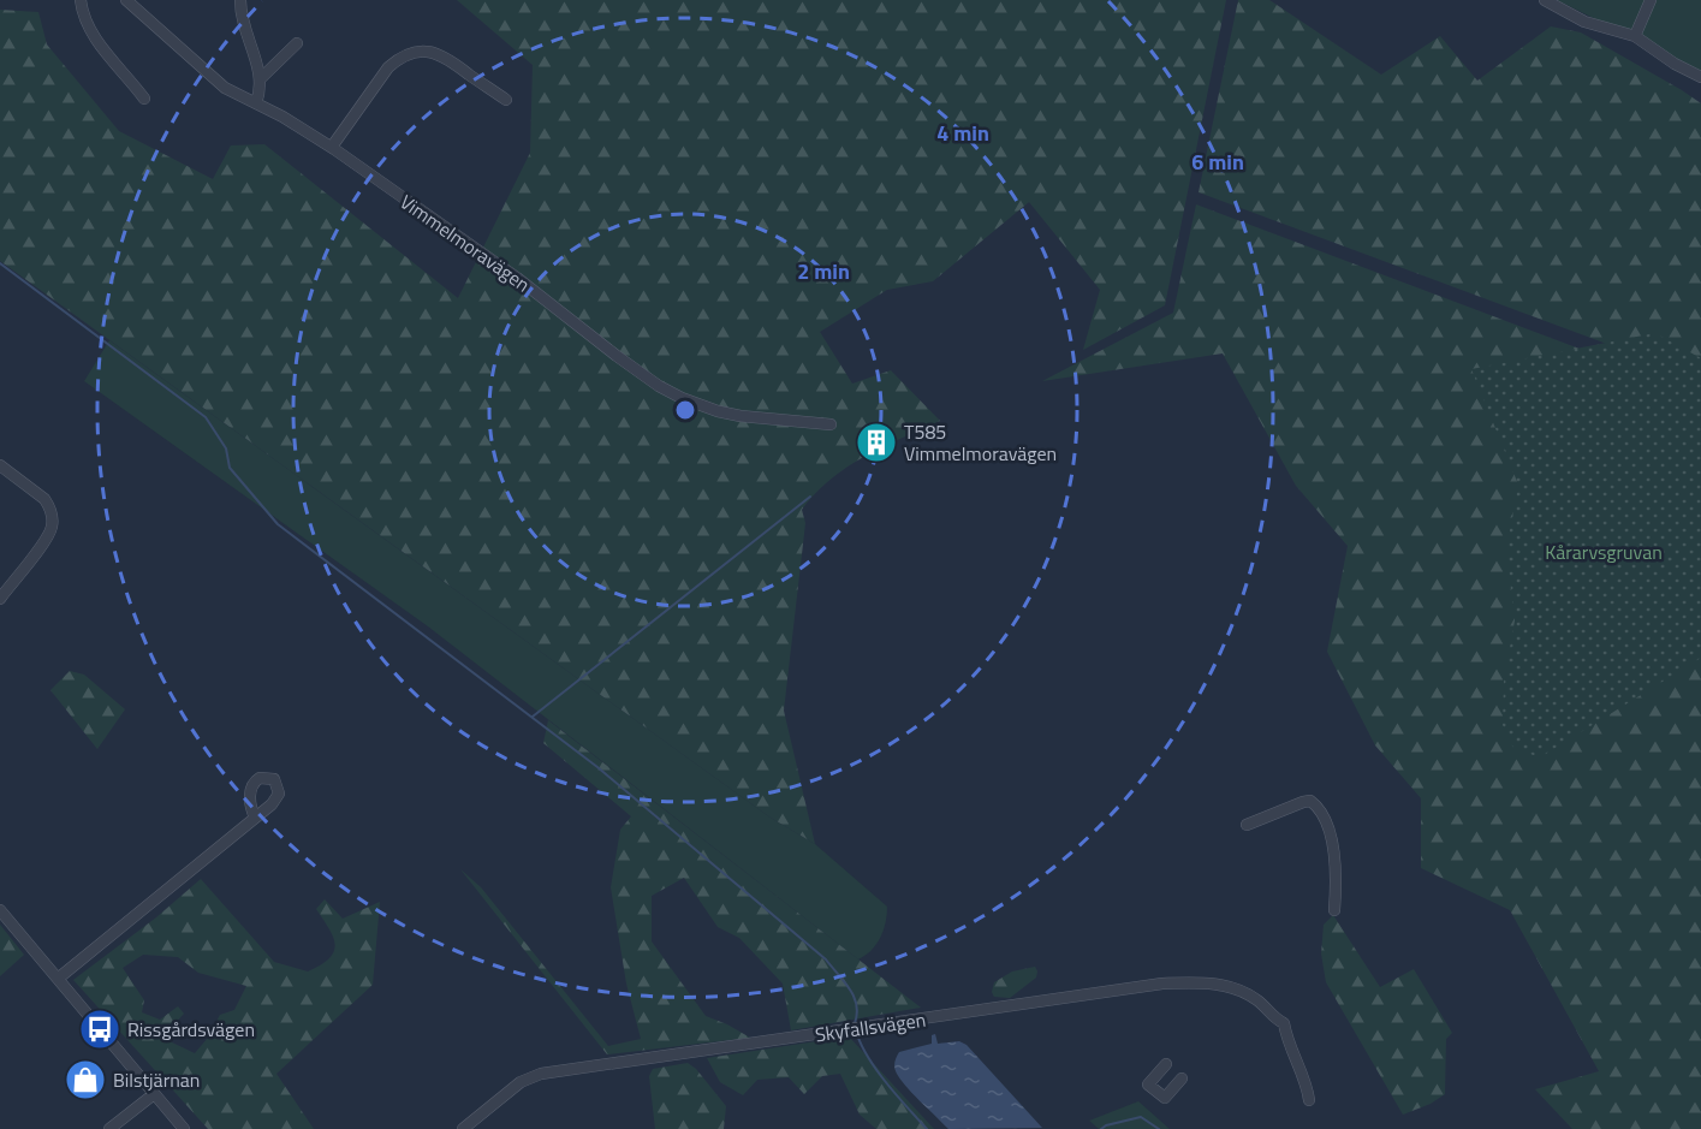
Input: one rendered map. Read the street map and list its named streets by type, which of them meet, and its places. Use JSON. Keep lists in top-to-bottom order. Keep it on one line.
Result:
{"streets":{"street":["Vimmelmoravägen","Skyfallsvägen"]},"parks":["Kårarvsgruvan"],"places":{"building":["T585 Vimmelmoravägen"],"bus stop":["Rissgårdsvägen"],"shop":["Bilstjärnan"]},"rings":["4 min","6 min","2 min"]}
